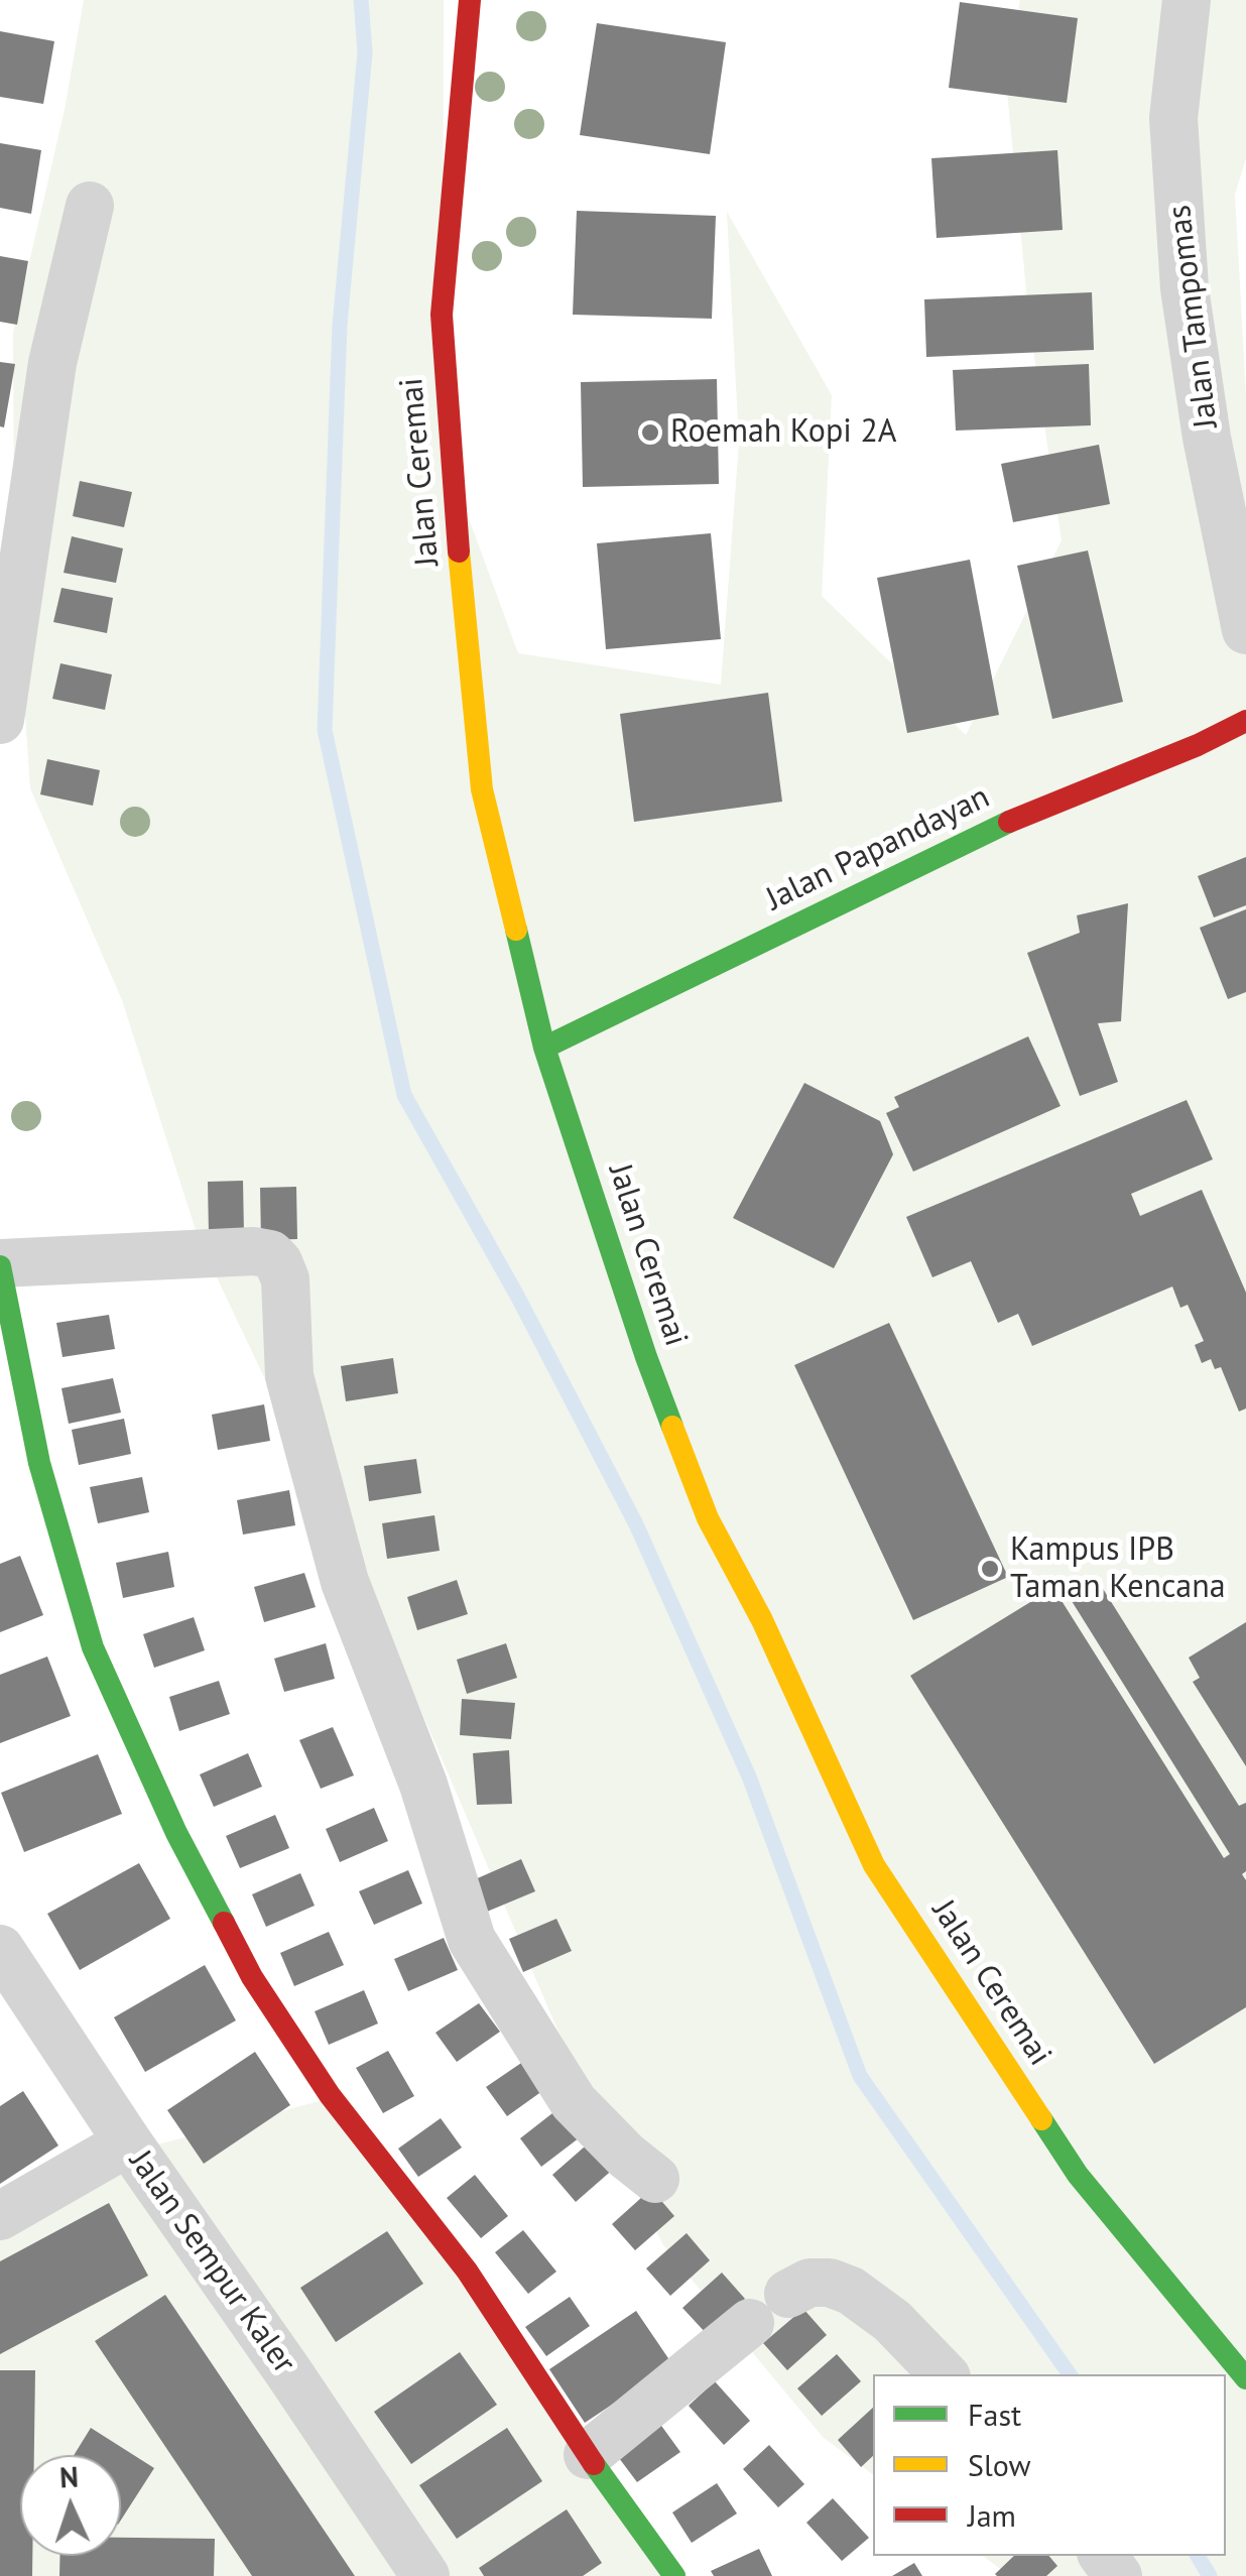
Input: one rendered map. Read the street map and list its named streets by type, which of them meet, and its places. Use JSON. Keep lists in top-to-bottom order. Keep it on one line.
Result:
{"streets":{"street":["Jalan Tampomas","Jalan Ceremai","Jalan Papandayan","Jalan Sempur Kaler"]},"crossings":[["Jalan Ceremai","Jalan Papandayan"]],"places":["Roemah Kopi 2A","Kampus IPB Taman Kencana"],"legend":["Fast","Slow","Jam"],"north":"top"}
